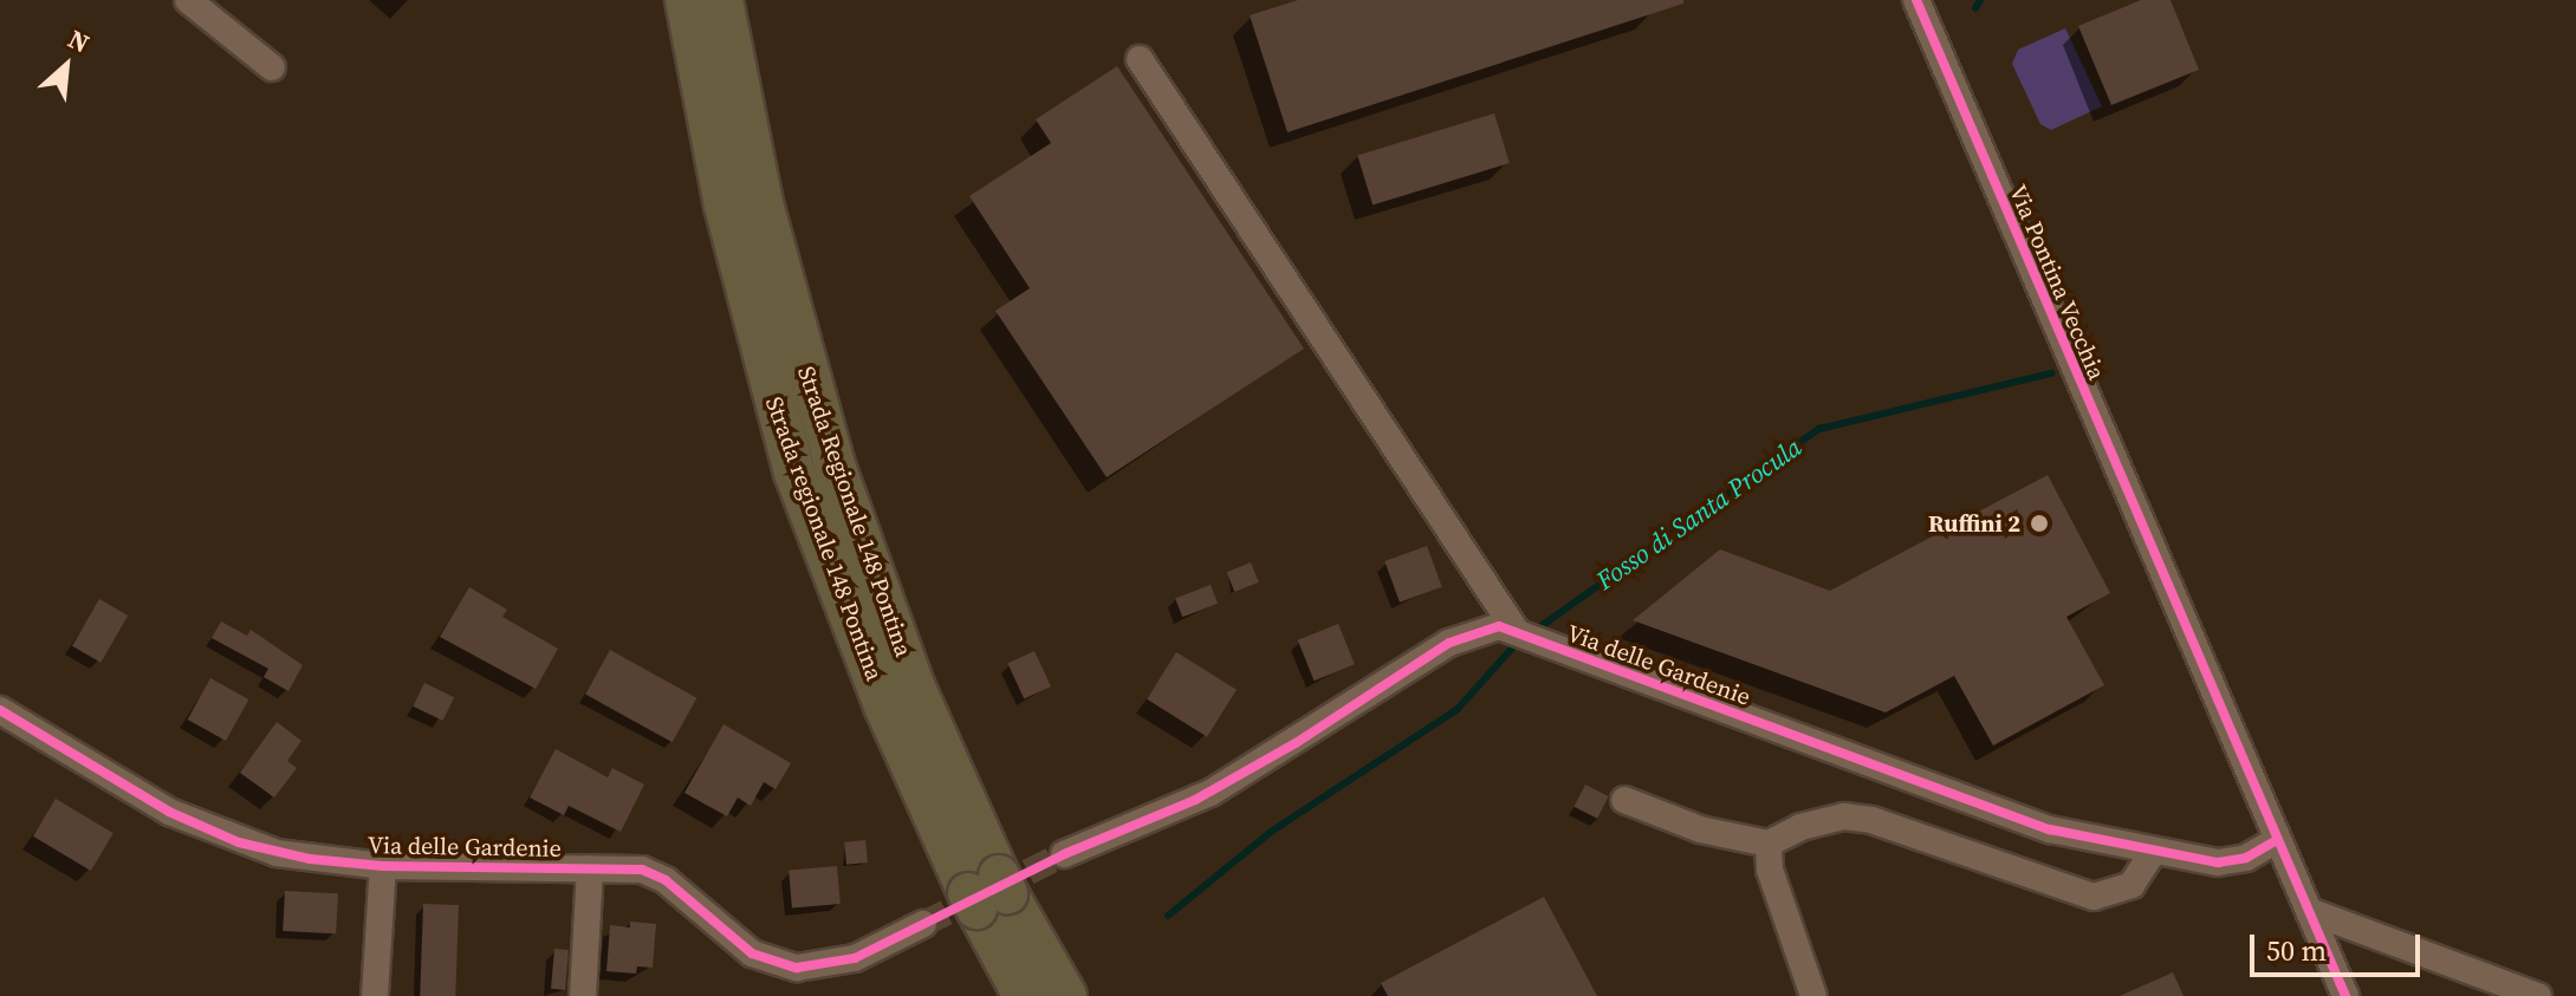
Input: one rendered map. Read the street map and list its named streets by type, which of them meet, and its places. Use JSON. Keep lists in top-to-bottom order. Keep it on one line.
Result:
{"streets":{"highway":["Strada Regionale 148 Pontina","Strada regionale 148 Pontina"],"street":["Via Pontina Vecchia","Via delle Gardenie"]},"crossings":[["Via Pontina Vecchia","Via delle Gardenie"],["Strada Regionale 148 Pontina","Strada regionale 148 Pontina"]],"water":["Fosso di Santa Procula"],"places":["Ruffini 2"],"scale_bar":"50 m","north":"top right"}
